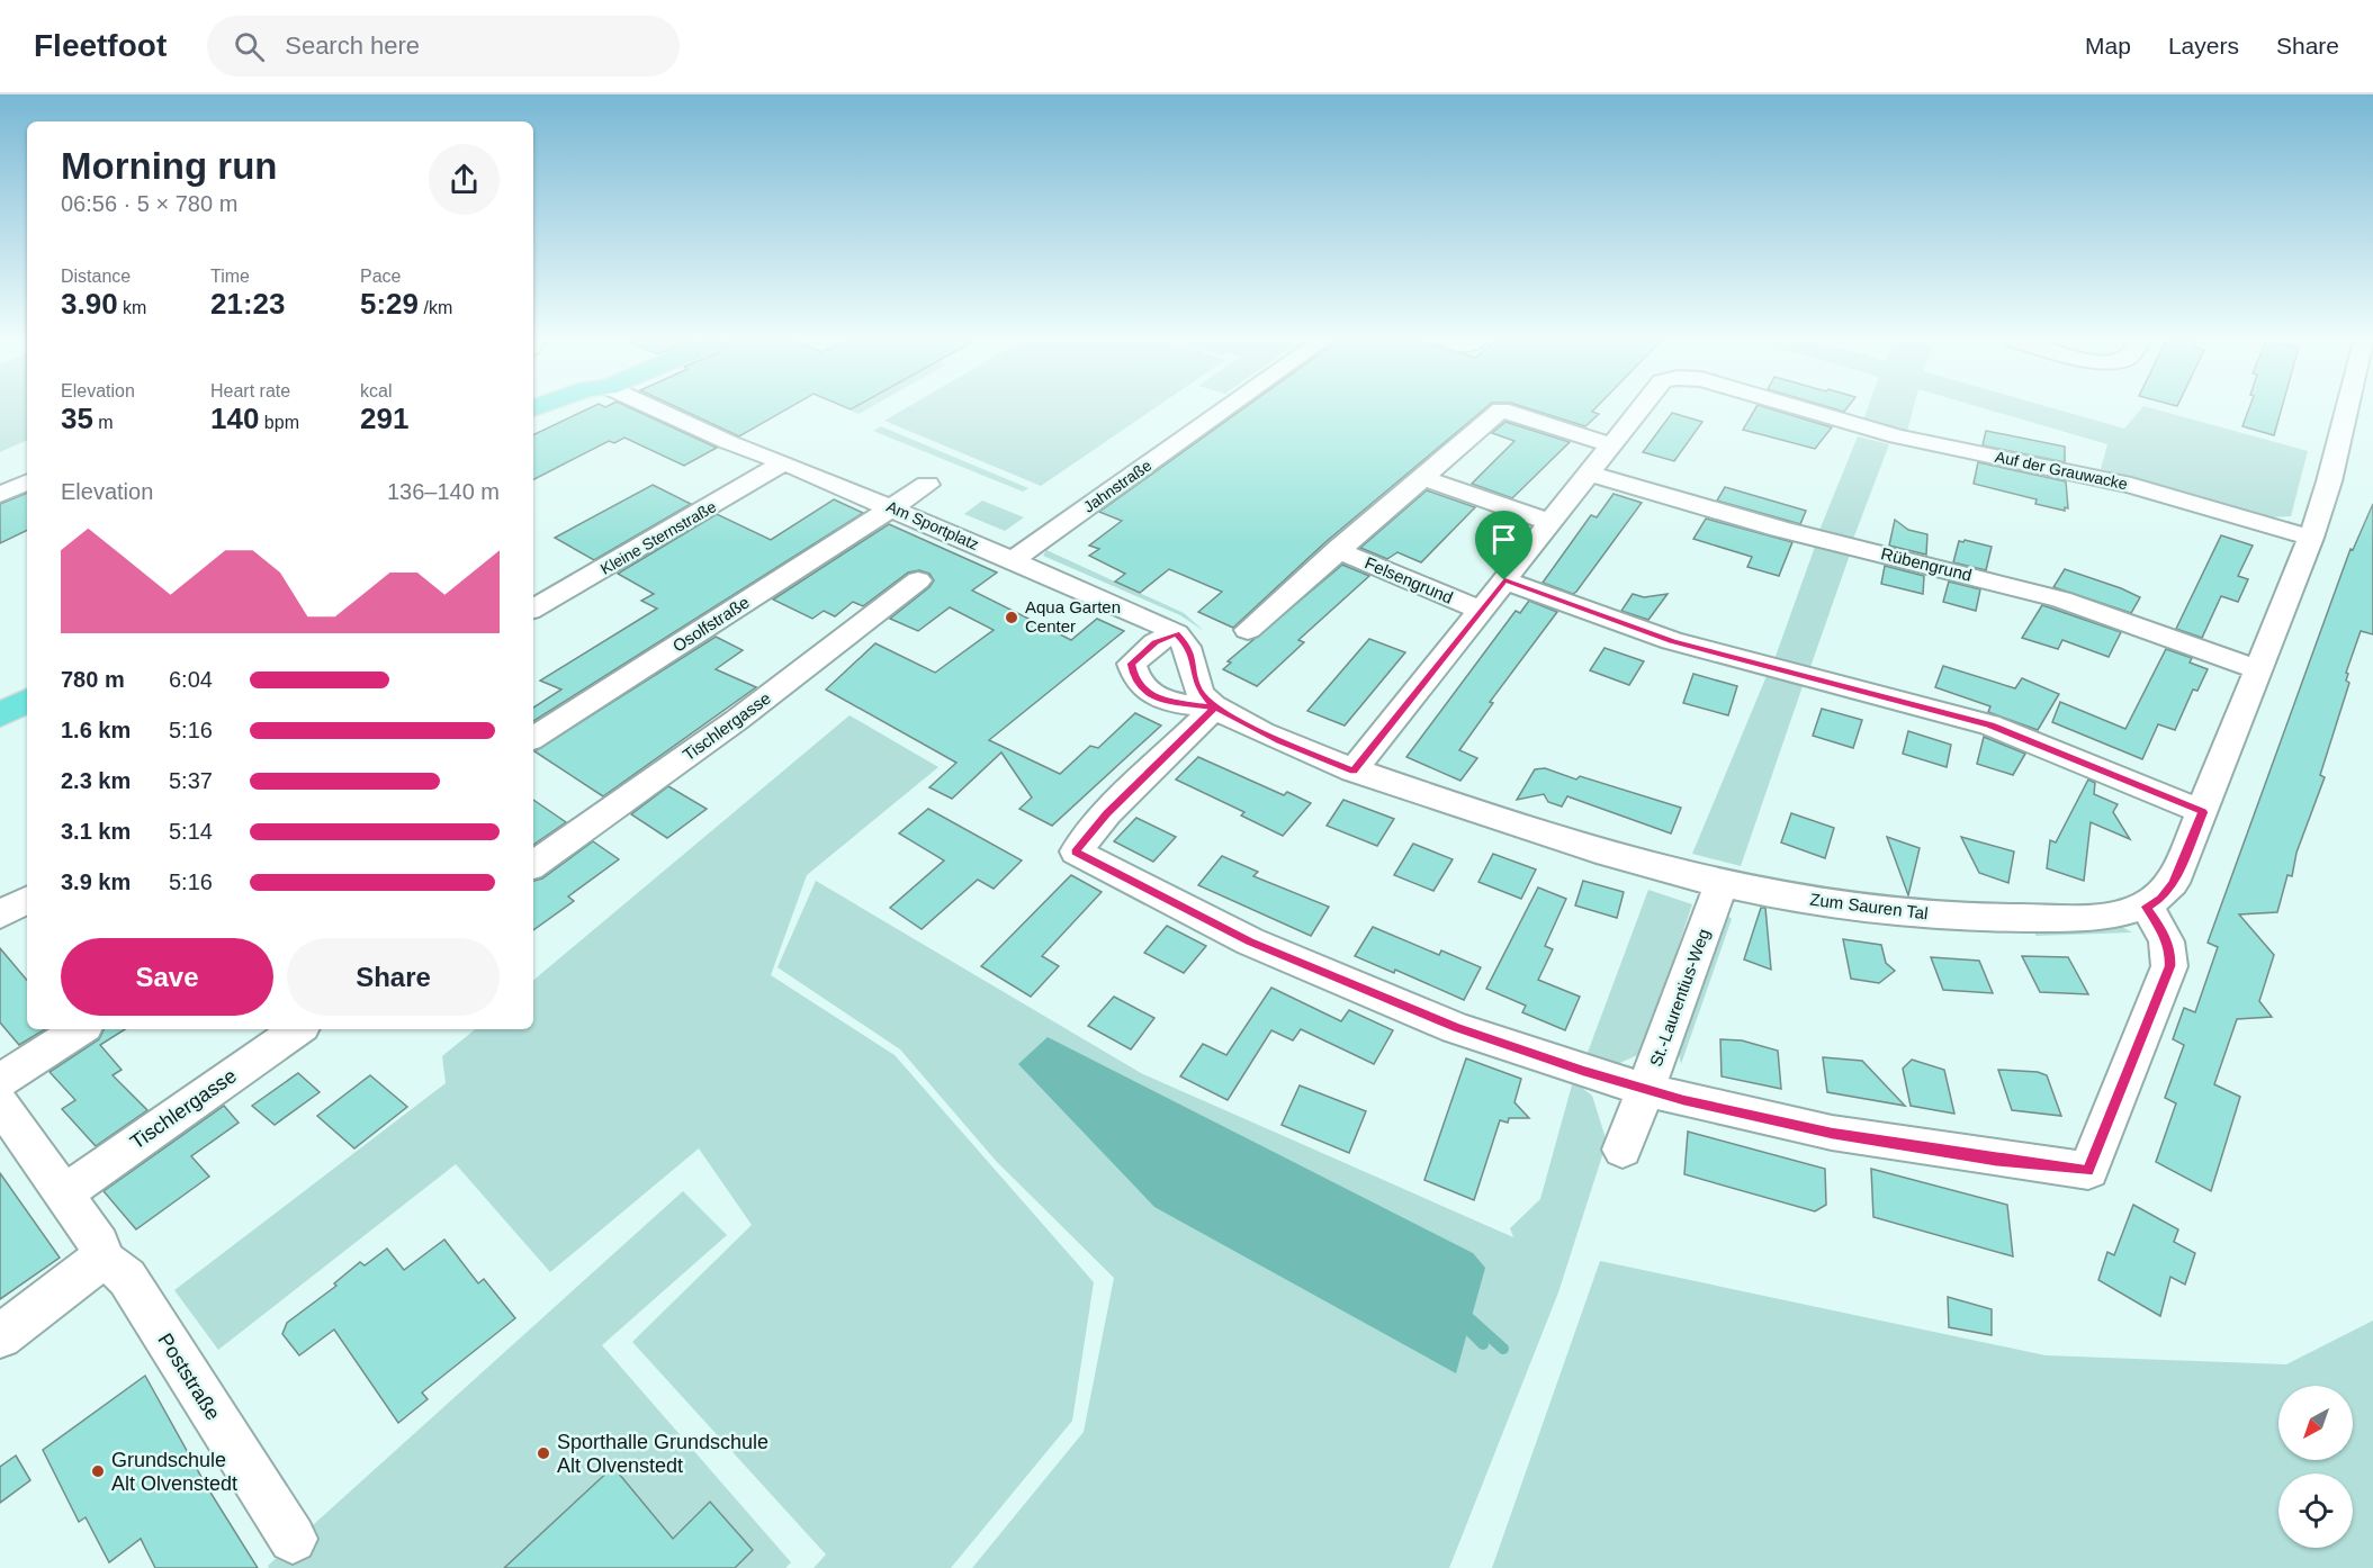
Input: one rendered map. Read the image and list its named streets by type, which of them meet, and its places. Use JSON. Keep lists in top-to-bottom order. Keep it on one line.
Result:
{"streets":{"street":["Auf der Grauwacke","Jahnstraße","Am Sportplatz","Kleine Sternstraße","Rübengrund","Felsengrund","Osolfstraße","Tischlergasse","Zum Sauren Tal","St.-Laurentius-Weg","Poststraße"]},"crossings":[["Auf der Grauwacke","Rübengrund"],["Auf der Grauwacke","Felsengrund"],["Auf der Grauwacke","Zum Sauren Tal"],["Jahnstraße","Am Sportplatz"],["Am Sportplatz","Kleine Sternstraße"],["Am Sportplatz","Osolfstraße"],["Rübengrund","Zum Sauren Tal"],["Zum Sauren Tal","St.-Laurentius-Weg"]],"places":["Aqua Garten Center","Sporthalle Grundschule Alt Olvenstedt","Grundschule Alt Olvenstedt"],"north":"bottom left","page":{"header":"Fleetfoot","search":"Search here","nav":["Map","Layers","Share"],"heading":["Morning run","06:56 · 5 × 780 m"],"stats":[["Distance","3.90 km"],["Time","21:23"],["Pace","5:29 /km"],["Elevation","35 m"],["Heart rate","140 bpm"],["kcal","291"]],"chart":["Elevation","136–140 m"],"list":[{"name":"780 m","note":"6:04"},{"name":"1.6 km","note":"5:16"},{"name":"2.3 km","note":"5:37"},{"name":"3.1 km","note":"5:14"},{"name":"3.9 km","note":"5:16"}],"buttons":["Save","Share"]}}
